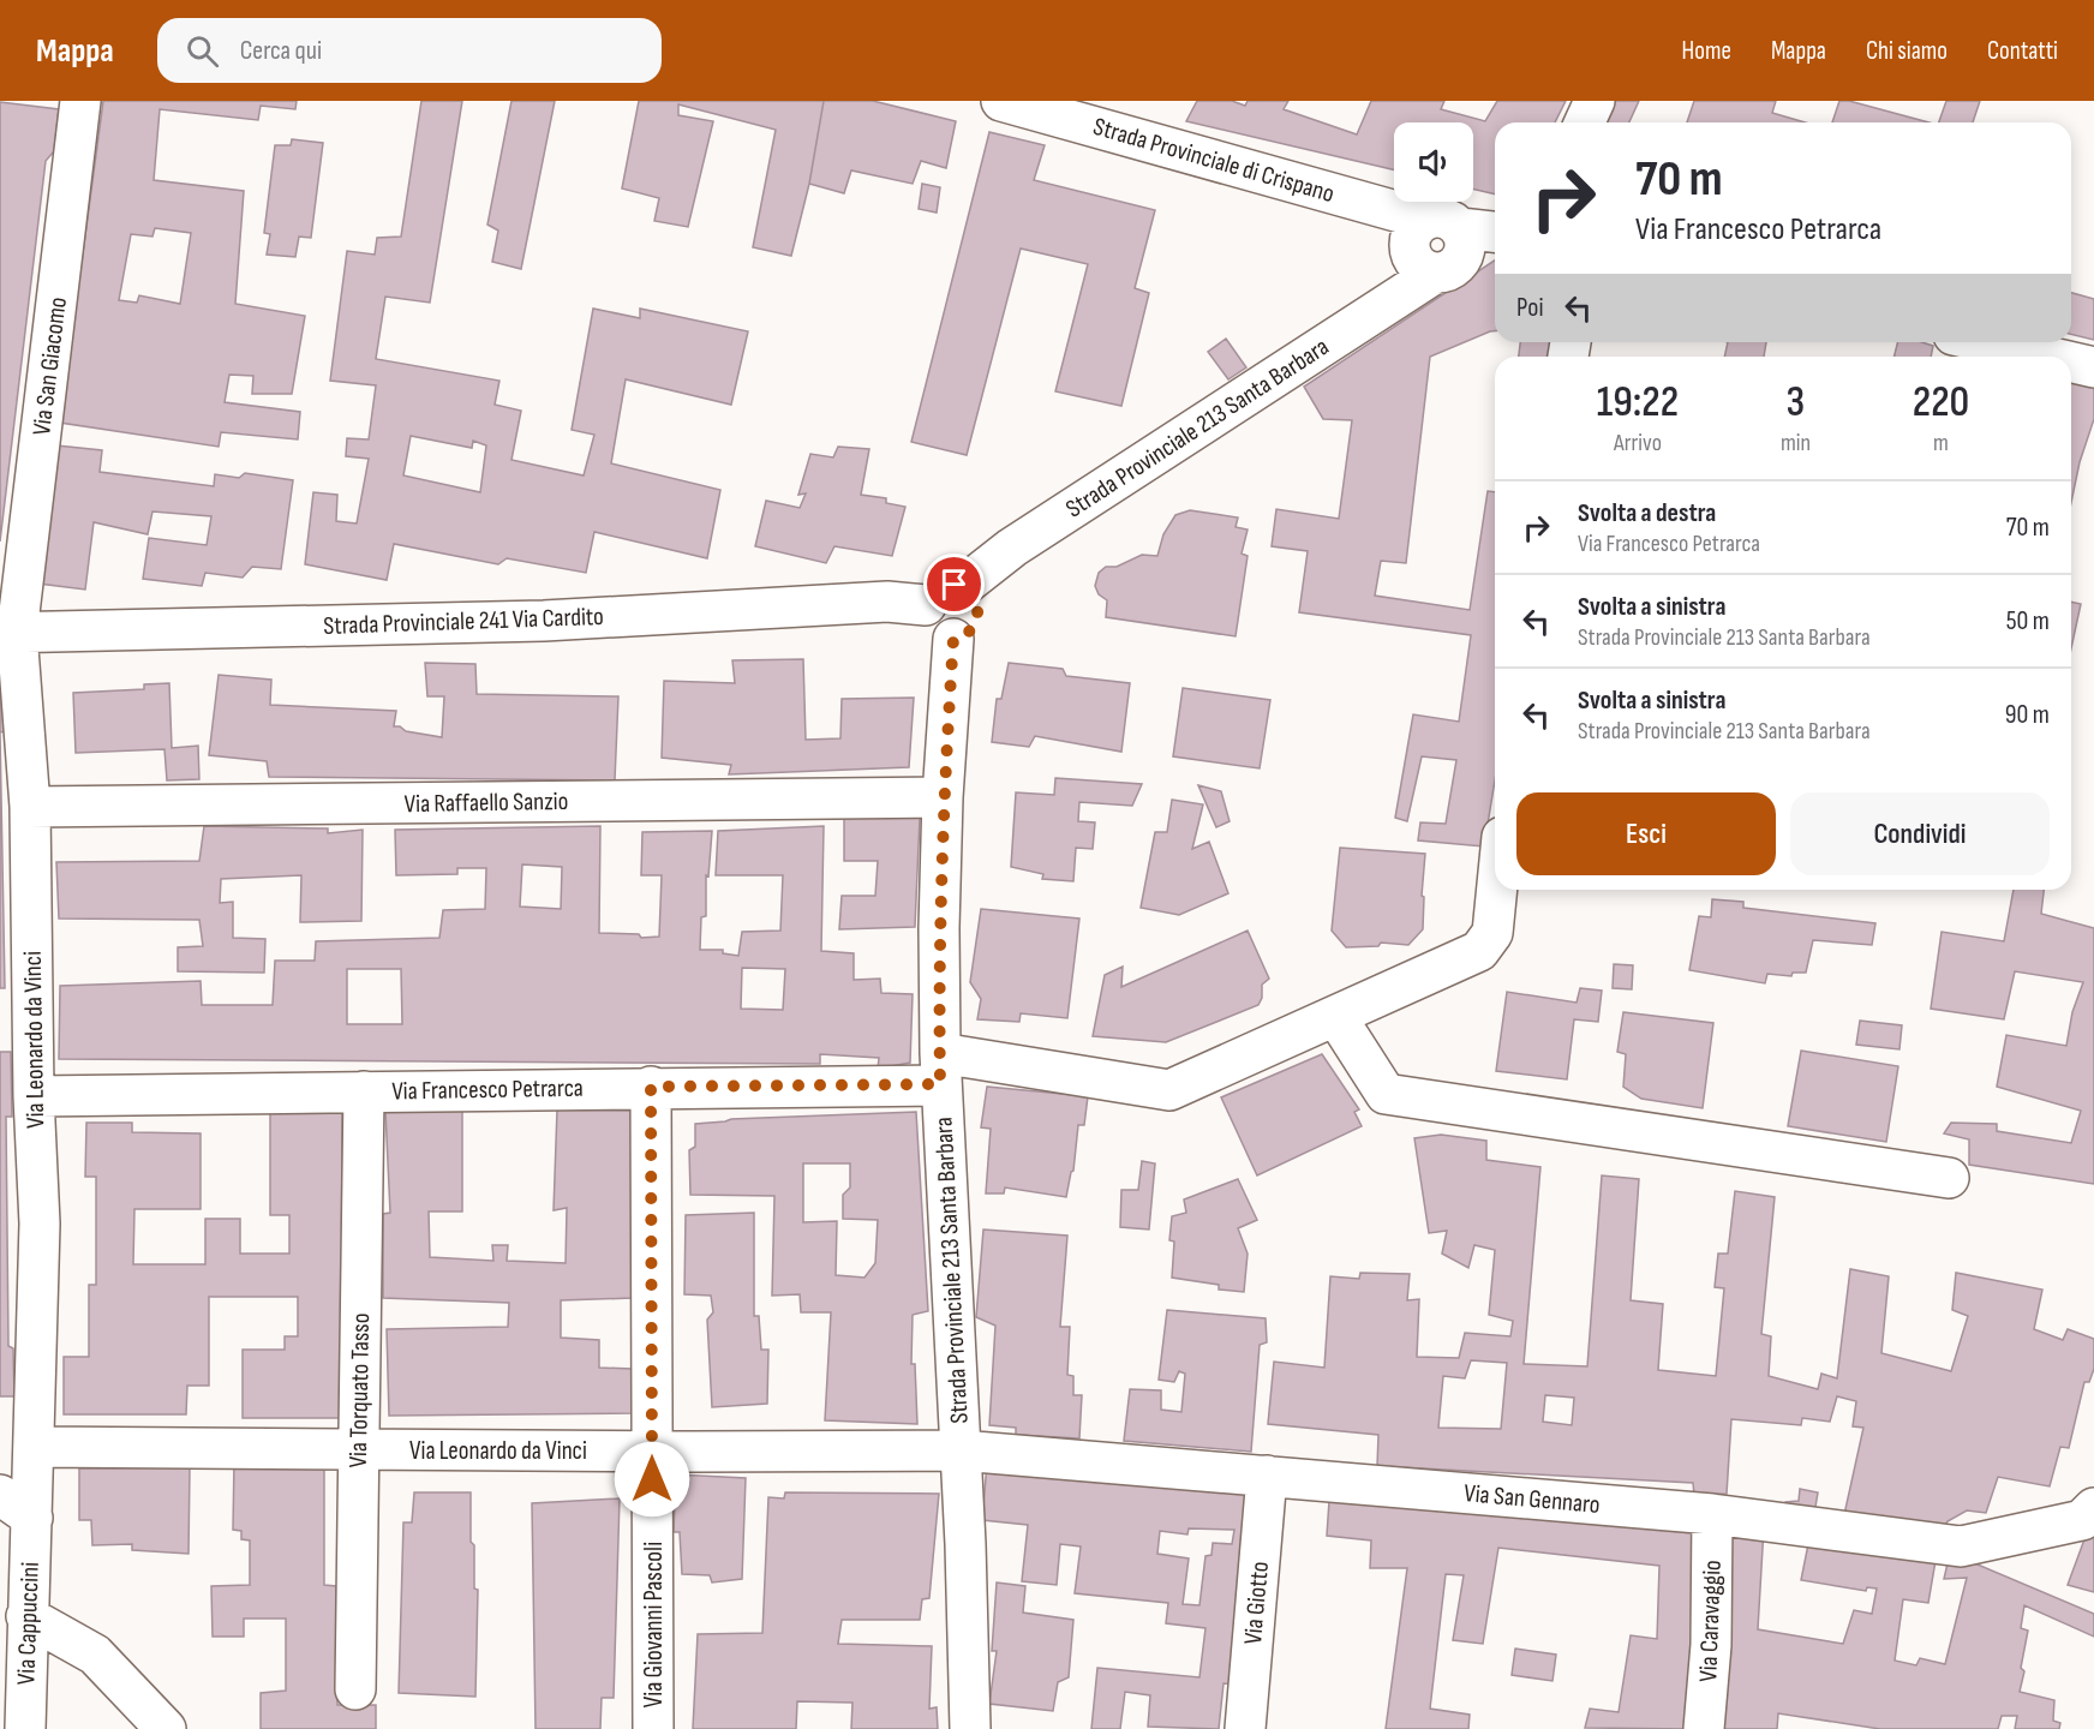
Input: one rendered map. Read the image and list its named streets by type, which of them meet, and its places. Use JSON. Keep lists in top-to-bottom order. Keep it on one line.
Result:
{"streets":{"street":["Strada Provinciale di Crispano","Via San Giacomo","Strada Provinciale 213 Santa Barbara","Strada Provinciale 241 Via Cardito","Via Raffaello Sanzio","Via Leonardo da Vinci","Via Francesco Petrarca","Via Torquato Tasso","Via San Gennaro","Via Giotto","Via Caravaggio","Via Cappuccini","Via Giovanni Pascoli"]},"crossings":[["Strada Provinciale di Crispano","Strada Provinciale 213 Santa Barbara"],["Via San Giacomo","Strada Provinciale 241 Via Cardito"],["Via San Giacomo","Via Leonardo da Vinci"],["Strada Provinciale 213 Santa Barbara","Strada Provinciale 241 Via Cardito"],["Strada Provinciale 213 Santa Barbara","Via Raffaello Sanzio"],["Strada Provinciale 213 Santa Barbara","Via Leonardo da Vinci"],["Strada Provinciale 213 Santa Barbara","Via Francesco Petrarca"],["Strada Provinciale 213 Santa Barbara","Via San Gennaro"],["Strada Provinciale 241 Via Cardito","Via Leonardo da Vinci"],["Via Raffaello Sanzio","Via Leonardo da Vinci"],["Via Leonardo da Vinci","Via Francesco Petrarca"],["Via Leonardo da Vinci","Via Torquato Tasso"],["Via Leonardo da Vinci","Via San Gennaro"],["Via Leonardo da Vinci","Via Cappuccini"],["Via Leonardo da Vinci","Via Giovanni Pascoli"],["Via Francesco Petrarca","Via Torquato Tasso"],["Via Francesco Petrarca","Via Giovanni Pascoli"],["Via San Gennaro","Via Giotto"],["Via San Gennaro","Via Caravaggio"]],"page":{"header":"Mappa","search":"Cerca qui","nav":["Home","Mappa","Chi siamo","Contatti"],"turn":["70 m","Via Francesco Petrarca"],"then":"Poi","eta":["19:22","Arrivo","3","min","220","m"],"list":[{"name":"Svolta a destra","note":"Via Francesco Petrarca","value":"70 m"},{"name":"Svolta a sinistra","note":"Strada Provinciale 213 Santa Barbara","value":"50 m"},{"name":"Svolta a sinistra","note":"Strada Provinciale 213 Santa Barbara","value":"90 m"}],"buttons":["Esci","Condividi"]}}
